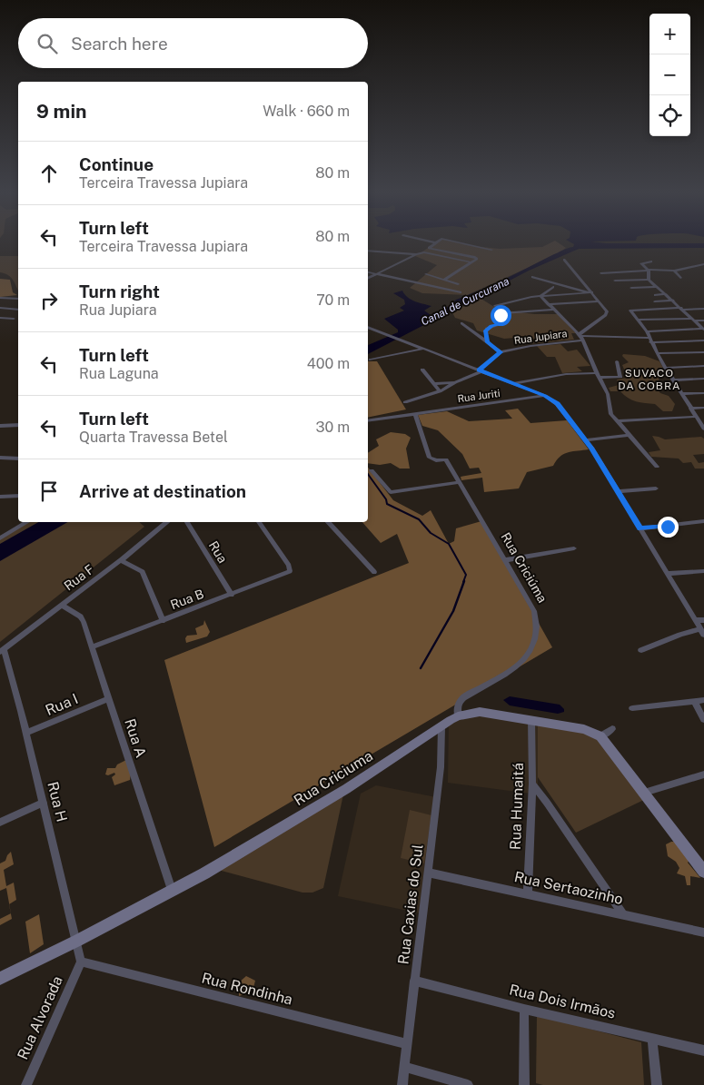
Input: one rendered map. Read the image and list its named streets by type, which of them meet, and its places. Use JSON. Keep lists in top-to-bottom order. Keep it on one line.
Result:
{"streets":{"main road":["Rua Criciuma"],"street":["Rua Jupiara","Rua Juriti","Rua","Rua Criciúma","Rua F","Rua B","Rua I","Rua A","Rua H","Rua Humaitá","Rua Sertaozinho","Rua Caxias do Sul","Rua Rondinha","Rua Dois Irmãos","Rua Alvorada"]},"crossings":[["Rua Juriti","Rua Criciúma"],["Rua","Rua B"],["Rua Criciúma","Rua Criciuma"],["Rua F","Rua A"],["Rua F","Rua H"],["Rua B","Rua A"],["Rua I","Rua A"],["Rua I","Rua H"],["Rua A","Rua Criciuma"],["Rua Criciuma","Rua Humaitá"],["Rua Criciuma","Rua Caxias do Sul"],["Rua H","Rua Rondinha"],["Rua H","Rua Alvorada"],["Rua Humaitá","Rua Sertaozinho"],["Rua Sertaozinho","Rua Caxias do Sul"],["Rua Caxias do Sul","Rua Rondinha"],["Rua Caxias do Sul","Rua Dois Irmãos"],["Rua Rondinha","Rua Alvorada"]],"districts":["SUVACO DA COBRA"],"water":["Canal de Curcurana"],"page":{"map_buttons":["+","−"],"search":"Search here","heading":["9 min","Walk · 660 m"],"list":[["Continue","Terceira Travessa Jupiara","80 m"],["Turn left","Terceira Travessa Jupiara","80 m"],["Turn right","Rua Jupiara","70 m"],["Turn left","Rua Laguna","400 m"],["Turn left","Quarta Travessa Betel","30 m"],"Arrive at destination"]}}
